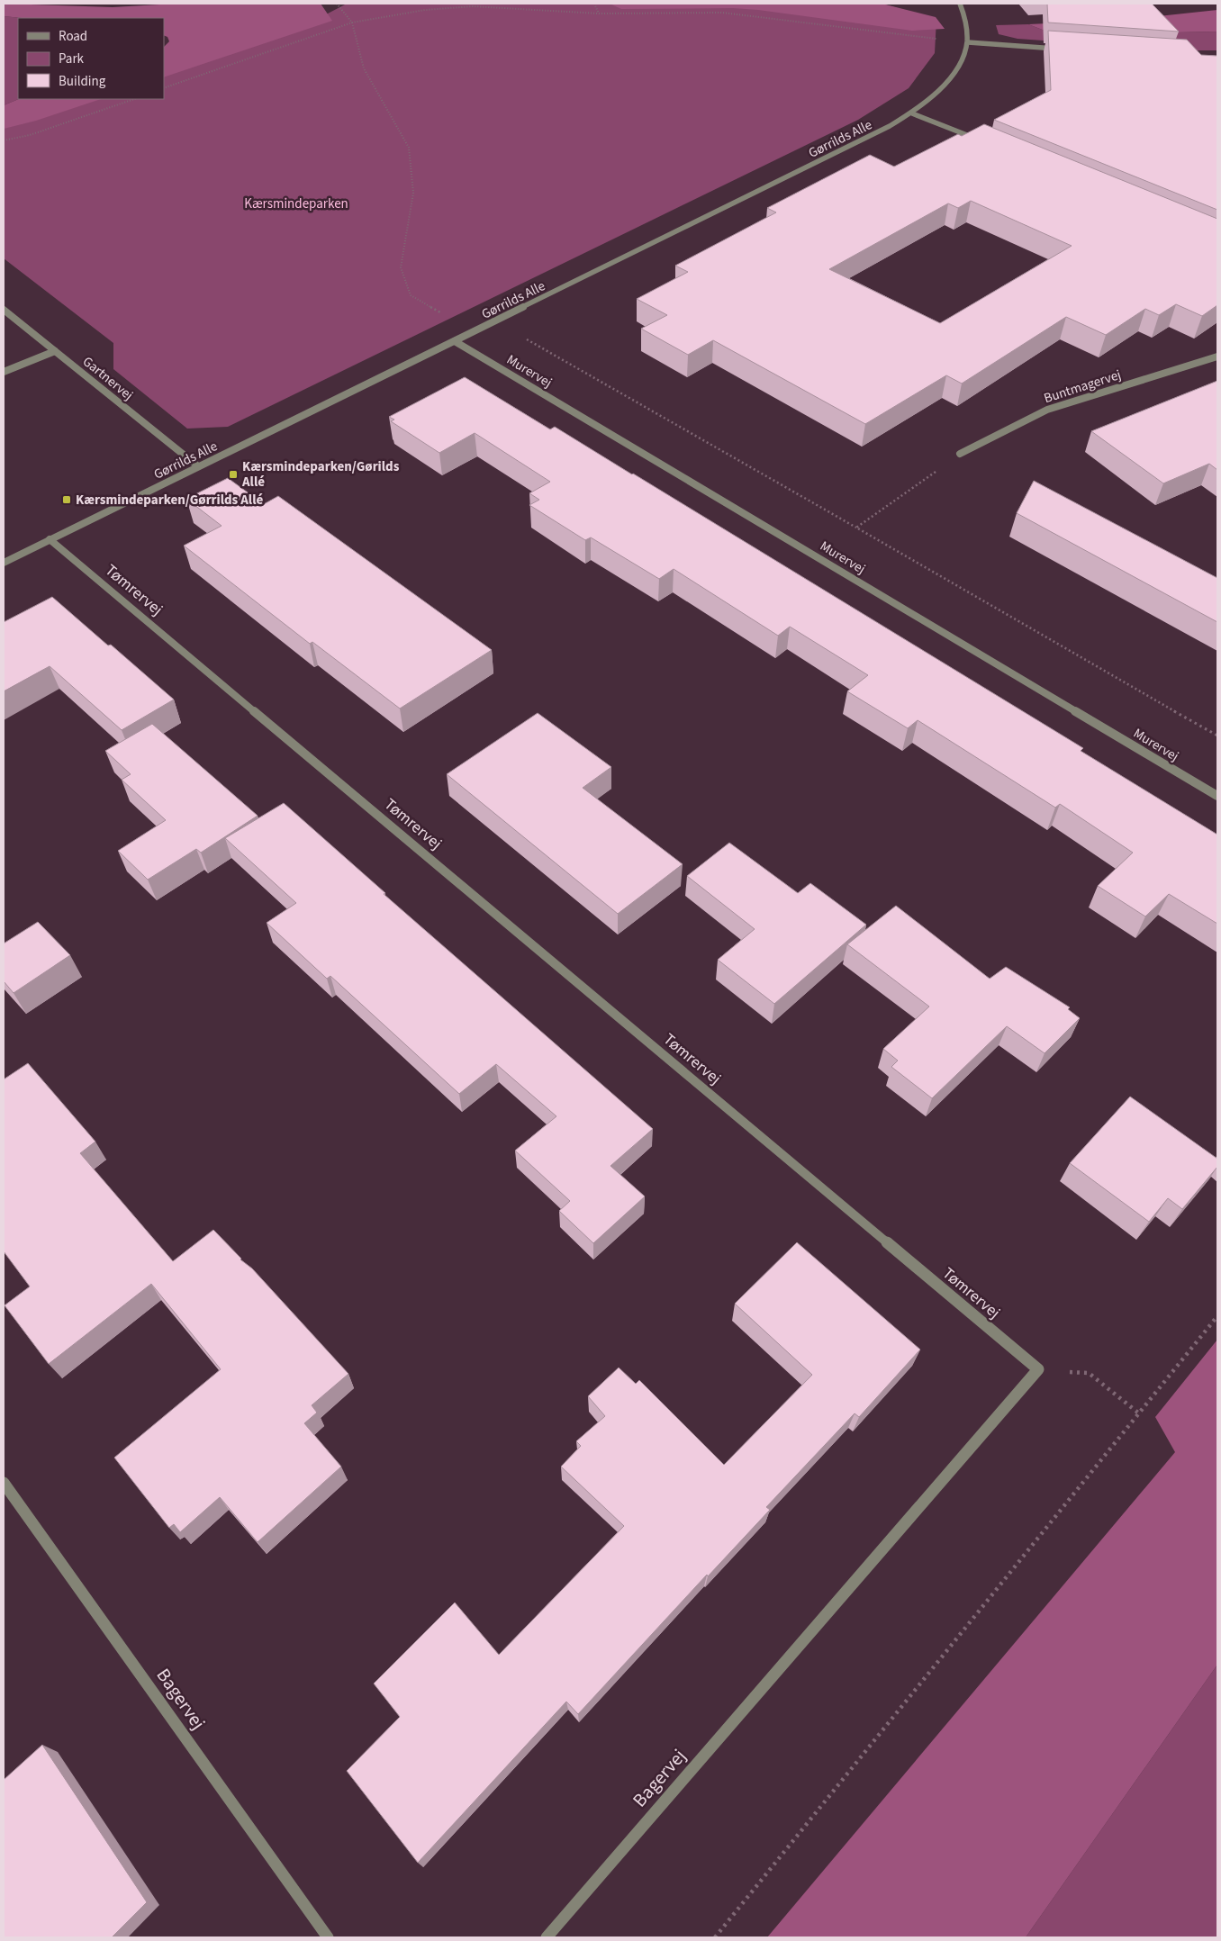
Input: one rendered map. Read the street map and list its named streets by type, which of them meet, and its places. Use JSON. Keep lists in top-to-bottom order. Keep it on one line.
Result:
{"streets":{"street":["Gørrilds Alle","Murervej","Gartnervej","Buntmagervej","Tømrervej","Bagervej"]},"crossings":[["Gørrilds Alle","Murervej"],["Gørrilds Alle","Gartnervej"],["Gørrilds Alle","Tømrervej"],["Tømrervej","Bagervej"]],"parks":["Kærsmindeparken"],"places":{"transit":["Kærsmindeparken/Gørilds Allé","Kærsmindeparken/Gørrilds Allé"]},"legend":["Road","Park","Building"]}
